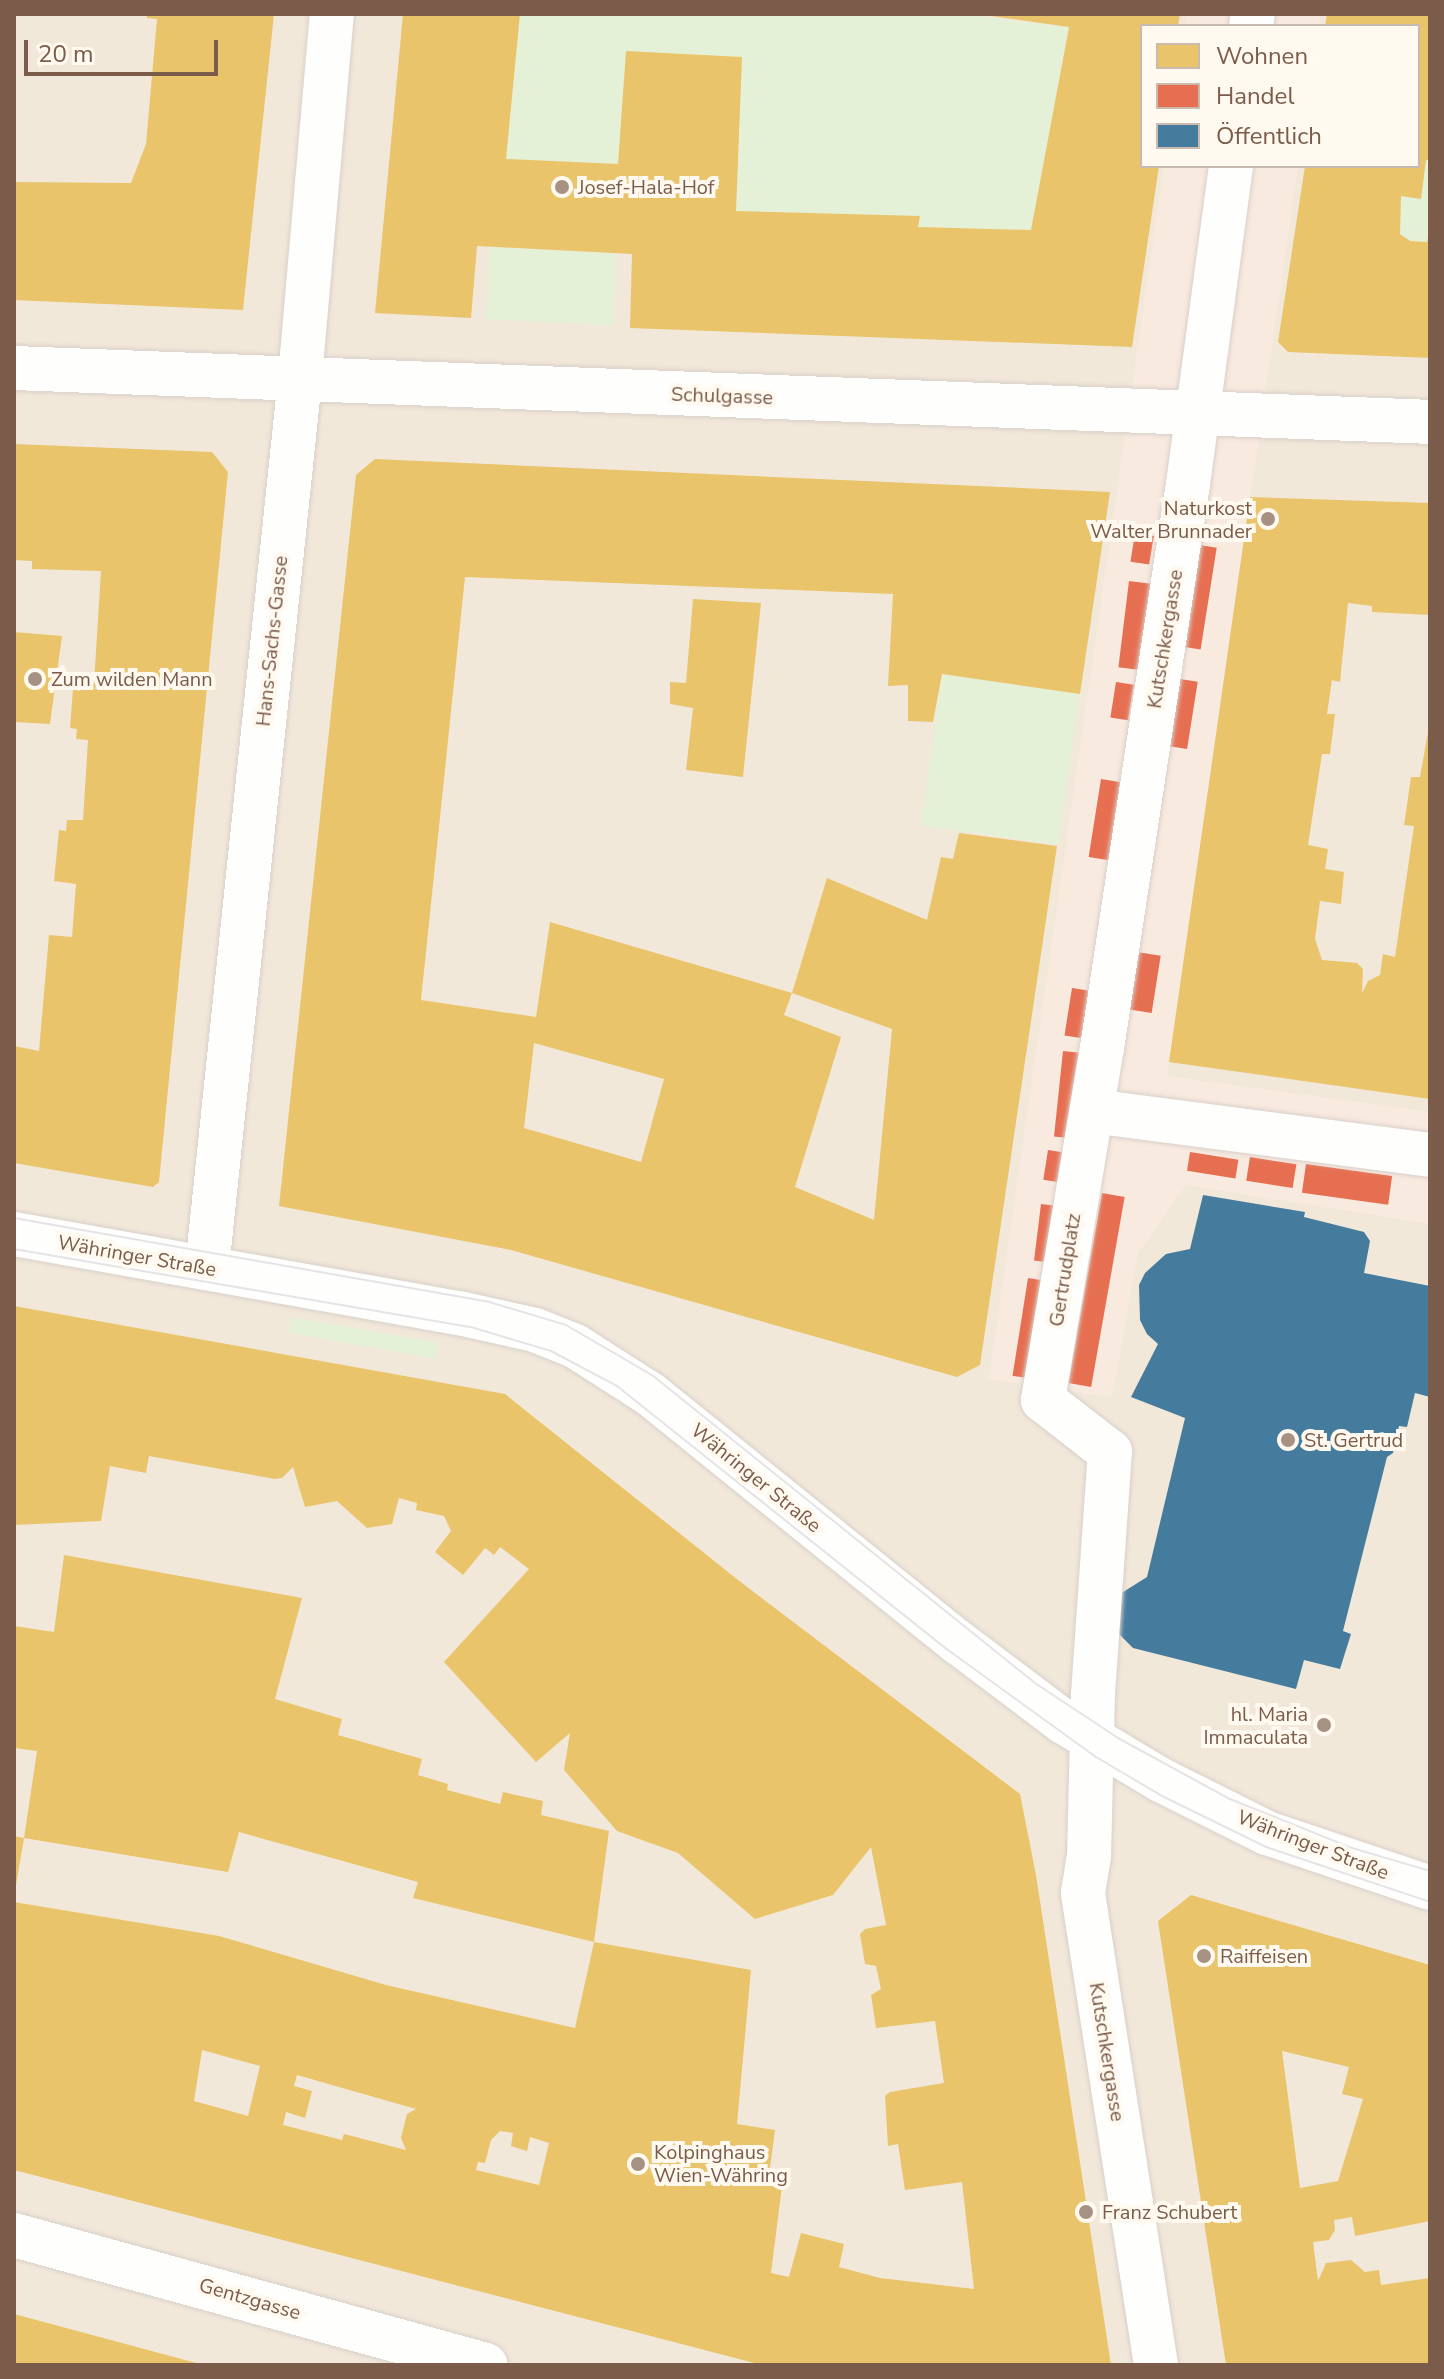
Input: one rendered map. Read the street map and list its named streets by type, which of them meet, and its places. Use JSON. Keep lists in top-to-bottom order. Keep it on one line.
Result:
{"streets":{"street":["Schulgasse","Kutschkergasse","Hans-Sachs-Gasse","Währinger Straße","Gertrudplatz","Gentzgasse"]},"crossings":[["Schulgasse","Kutschkergasse"],["Schulgasse","Hans-Sachs-Gasse"],["Kutschkergasse","Währinger Straße"],["Kutschkergasse","Gertrudplatz"],["Hans-Sachs-Gasse","Währinger Straße"],["Währinger Straße","Gertrudplatz"]],"places":["Josef-Hala-Hof","Naturkost Walter Brunnader","Zum wilden Mann","St. Gertrud","hl. Maria Immaculata","Raiffeisen","Kolpinghaus Wien-Währing","Franz Schubert"],"legend":["Wohnen","Handel","Öffentlich"],"scale_bar":"20 m"}
